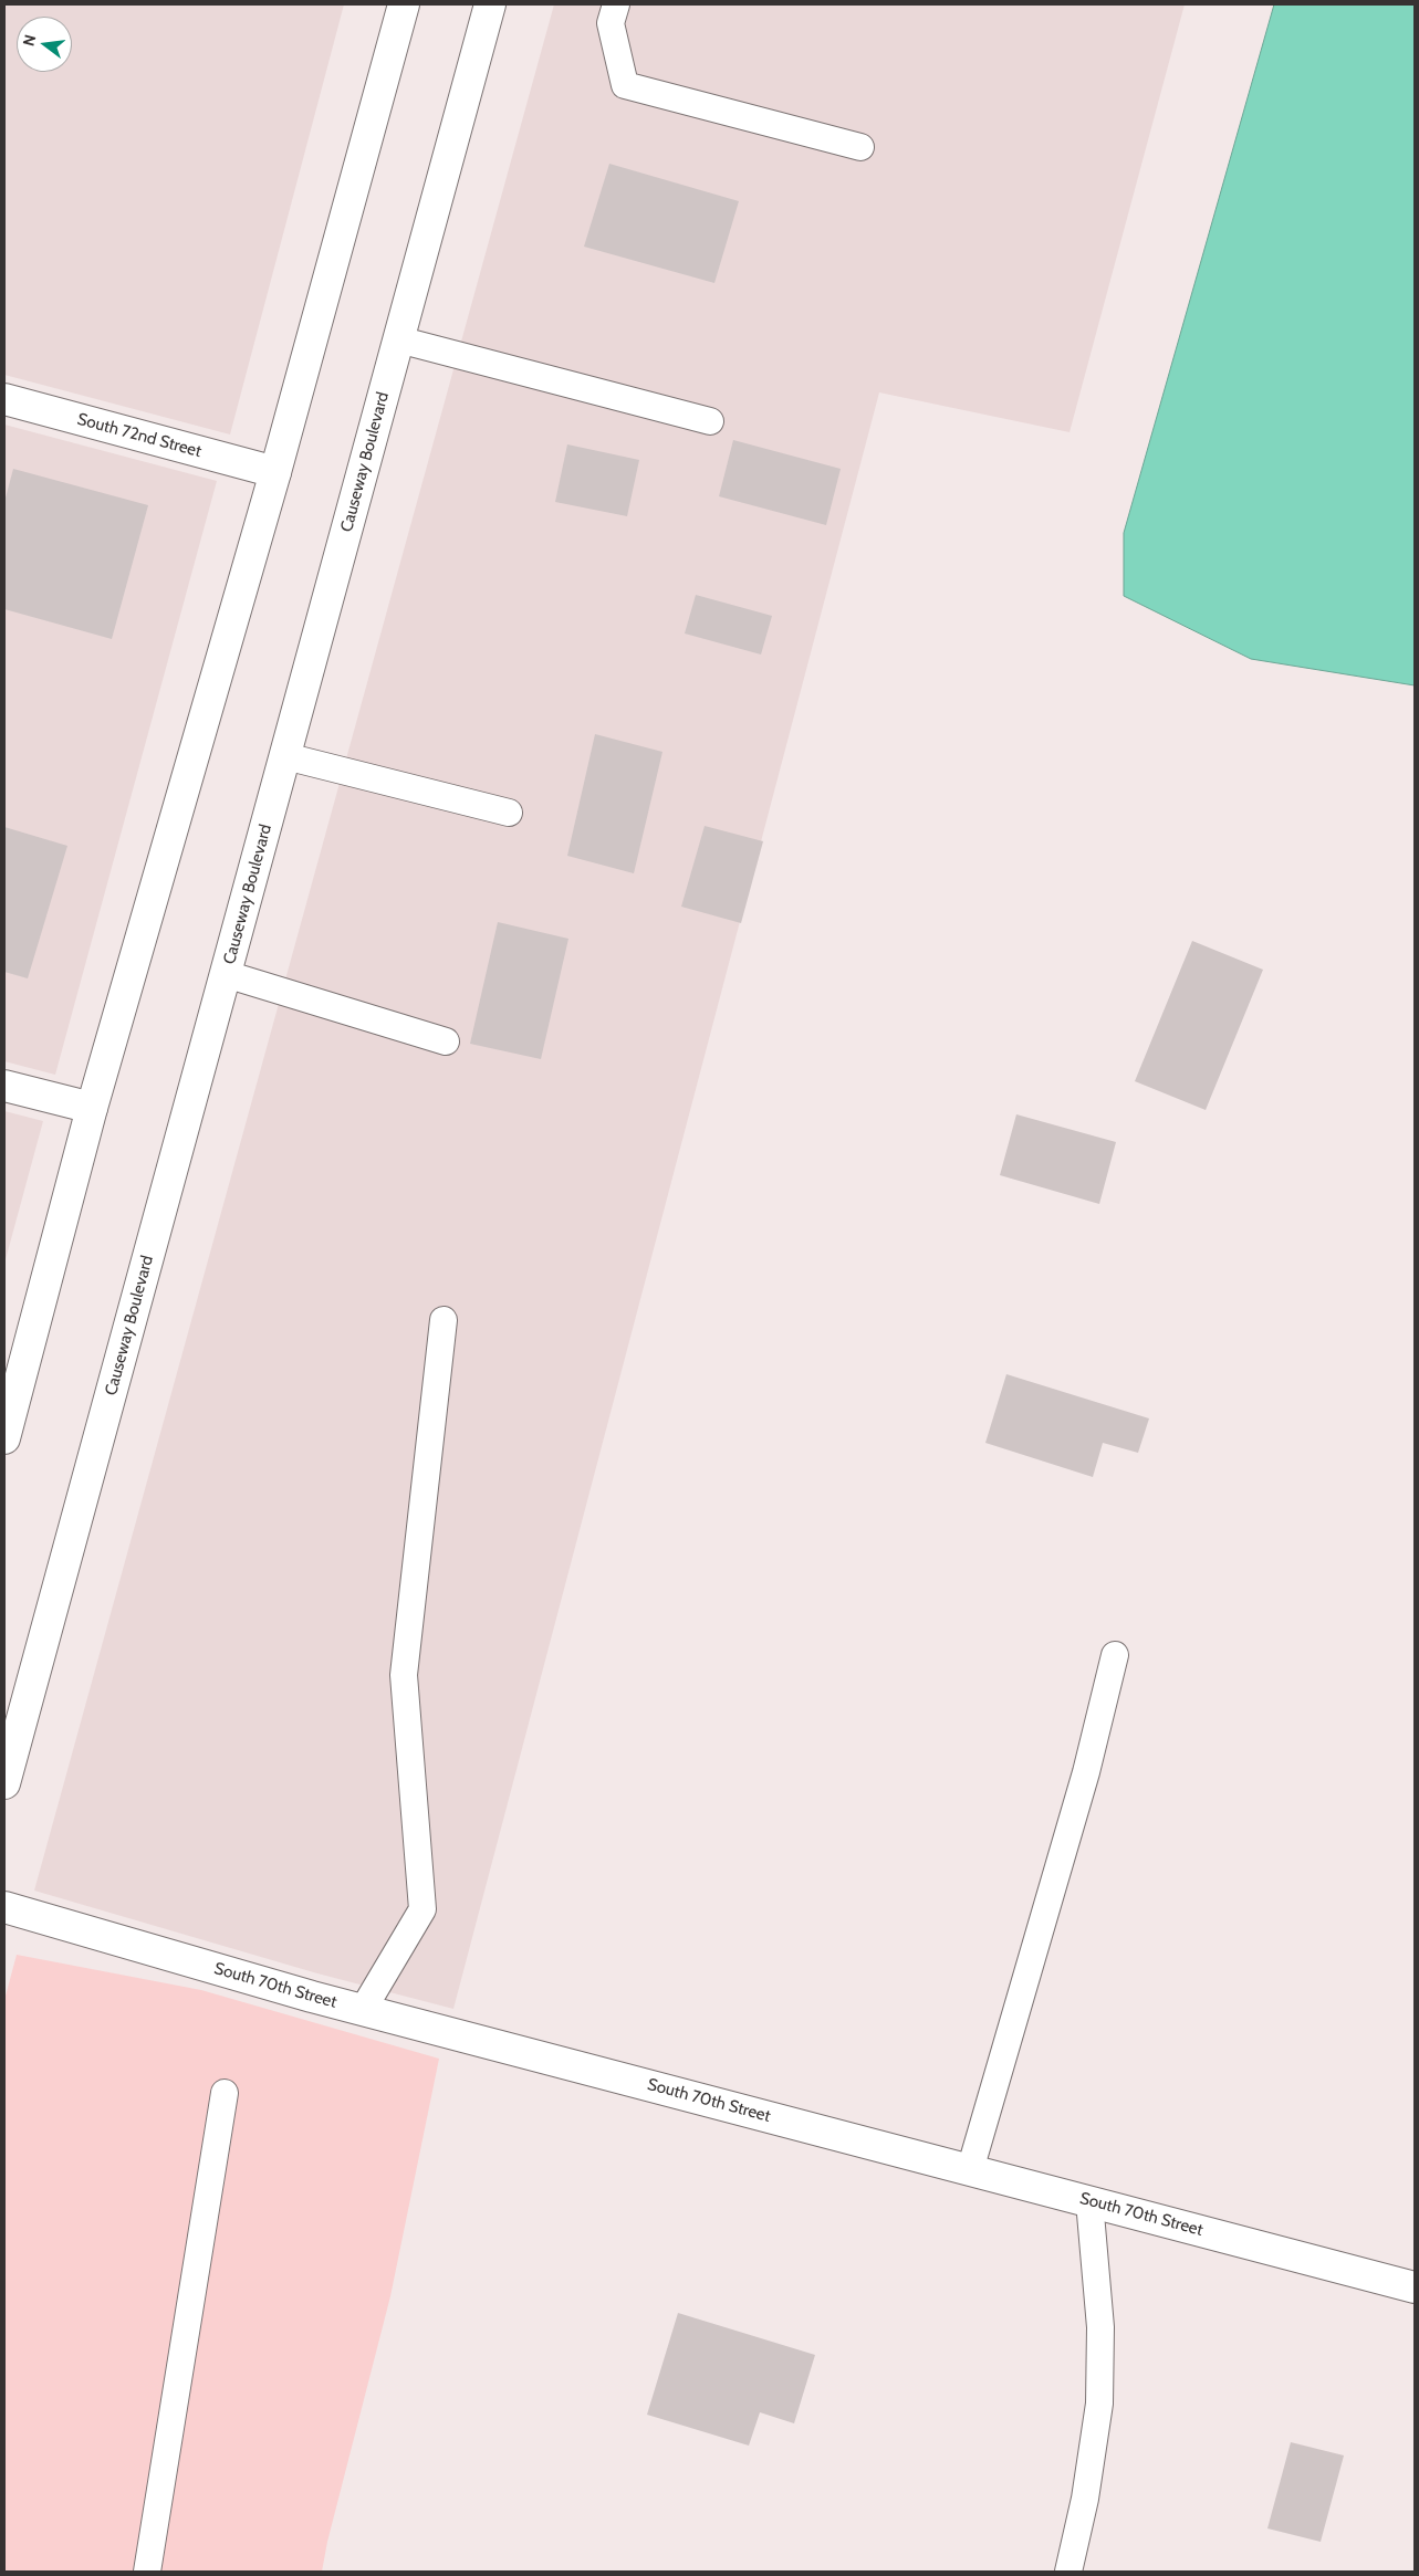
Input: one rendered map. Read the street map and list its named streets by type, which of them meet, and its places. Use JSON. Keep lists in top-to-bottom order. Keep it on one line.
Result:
{"streets":{"main road":["South 72nd Street","Causeway Boulevard","South 70th Street"]},"north":"left"}
